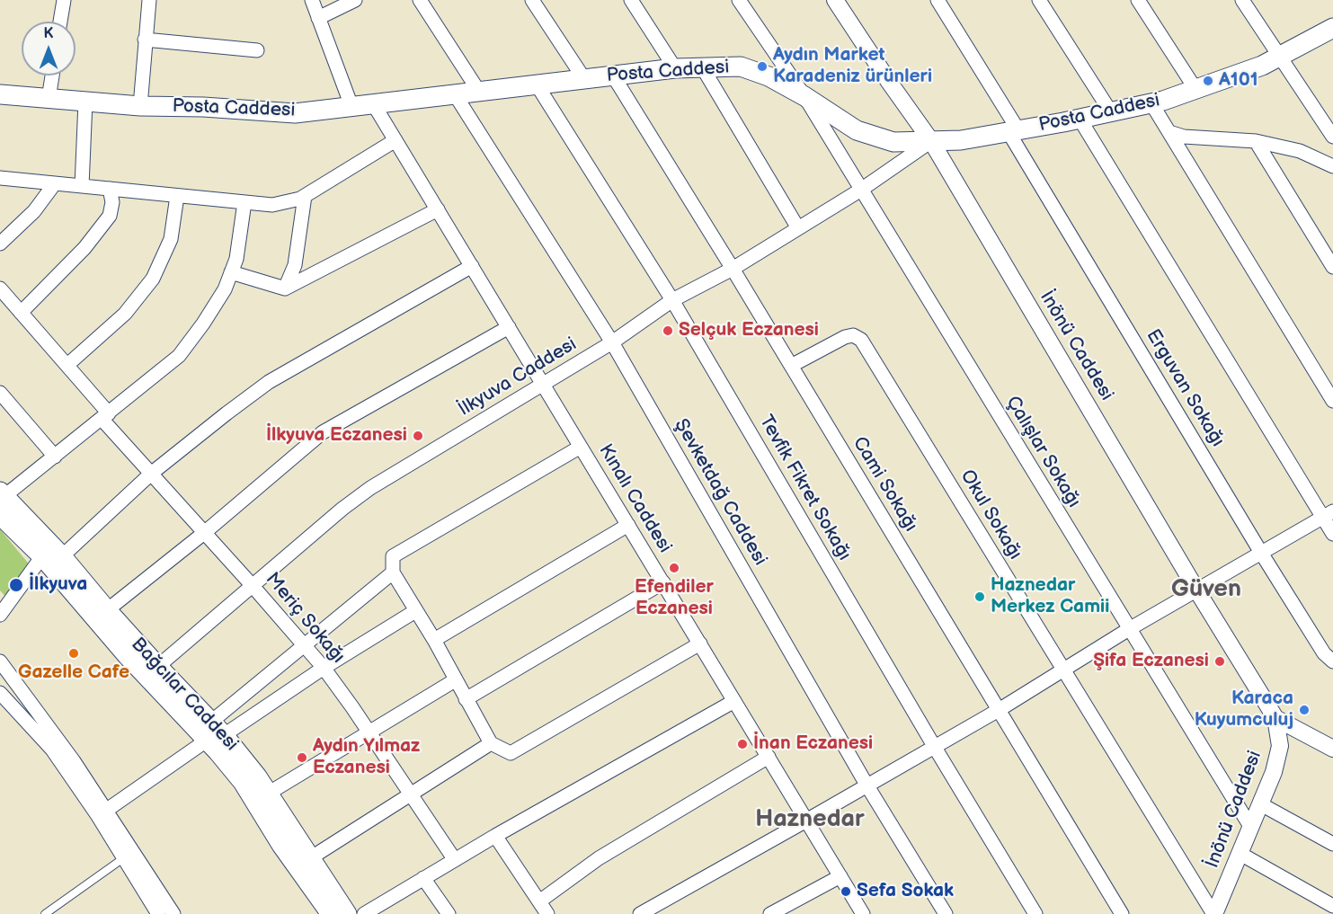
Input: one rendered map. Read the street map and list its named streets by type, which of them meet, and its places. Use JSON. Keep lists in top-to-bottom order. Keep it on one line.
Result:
{"streets":{"main road":["Posta Caddesi","Bağcılar Caddesi"],"street":["İnönü Caddesi","İlkyuva Caddesi","Erguvan Sokağı","Çalışlar Sokağı","Cami Sokağı","Tevfik Fikret Sokağı","Şevketdağ Caddesi","Kınalı Caddesi","Okul Sokağı","Meriç Sokağı"]},"crossings":[["Posta Caddesi","İnönü Caddesi"],["Posta Caddesi","İlkyuva Caddesi"],["Posta Caddesi","Erguvan Sokağı"],["Posta Caddesi","Çalışlar Sokağı"],["Posta Caddesi","Cami Sokağı"],["Posta Caddesi","Tevfik Fikret Sokağı"],["Posta Caddesi","Şevketdağ Caddesi"],["Posta Caddesi","Kınalı Caddesi"],["İnönü Caddesi","İlkyuva Caddesi"],["İnönü Caddesi","Çalışlar Sokağı"],["İnönü Caddesi","Okul Sokağı"],["İlkyuva Caddesi","Çalışlar Sokağı"],["İlkyuva Caddesi","Cami Sokağı"],["İlkyuva Caddesi","Tevfik Fikret Sokağı"],["İlkyuva Caddesi","Şevketdağ Caddesi"],["İlkyuva Caddesi","Kınalı Caddesi"],["İlkyuva Caddesi","Meriç Sokağı"],["İlkyuva Caddesi","Bağcılar Caddesi"],["Cami Sokağı","Okul Sokağı"]],"districts":["Güven","Haznedar"],"places":["Aydın Market Karadeniz ürünleri","A101","Selçuk Eczanesi","İlkyuva Eczanesi","Efendiler Eczanesi","İlkyuva","Haznedar Merkez Camii","Gazelle Cafe","Şifa Eczanesi","Karaca Kuyumculuj","İnan Eczanesi","Aydın Yılmaz Eczanesi","Sefa Sokak"],"north":"top"}
